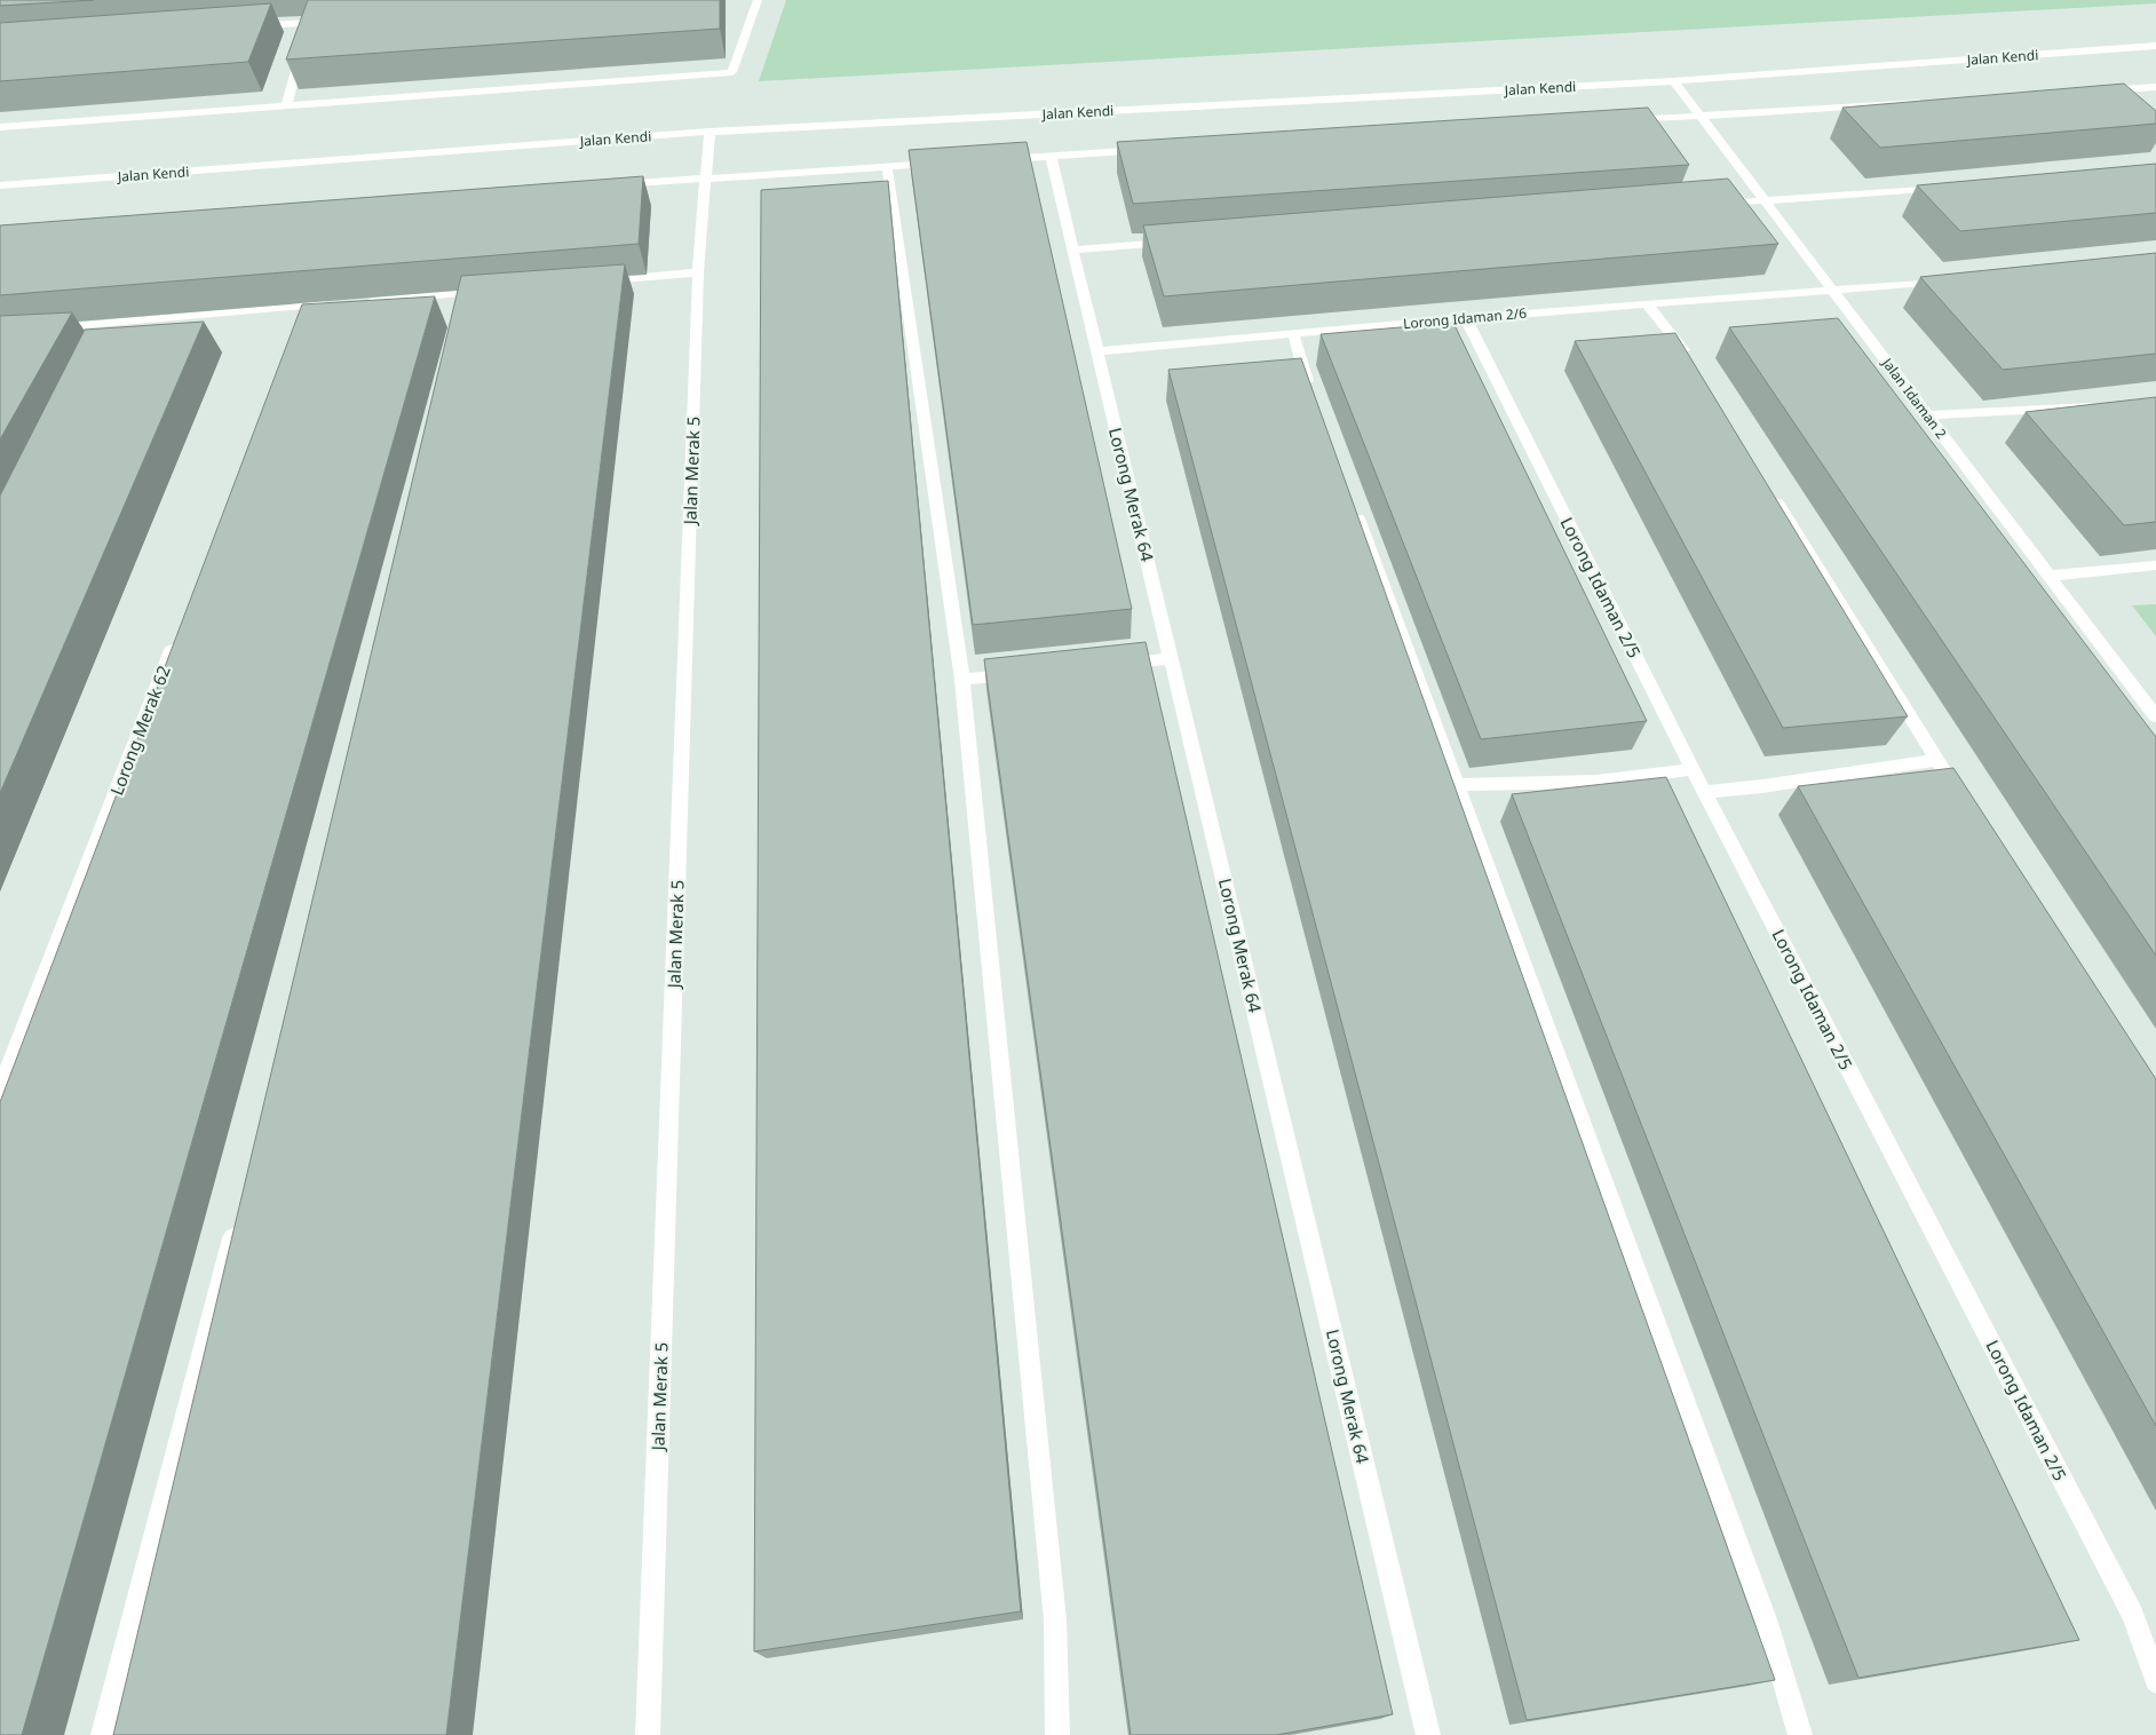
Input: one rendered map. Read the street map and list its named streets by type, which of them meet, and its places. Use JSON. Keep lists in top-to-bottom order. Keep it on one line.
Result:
{"streets":{"street":["Jalan Kendi","Lorong Idaman 2/6","Jalan Idaman 2","Jalan Merak 5","Lorong Merak 64","Lorong Idaman 2/5","Lorong Merak 62"]},"crossings":[["Jalan Kendi","Jalan Idaman 2"],["Jalan Kendi","Jalan Merak 5"],["Lorong Idaman 2/6","Jalan Idaman 2"],["Lorong Idaman 2/6","Lorong Merak 64"],["Lorong Idaman 2/6","Lorong Idaman 2/5"]]}
